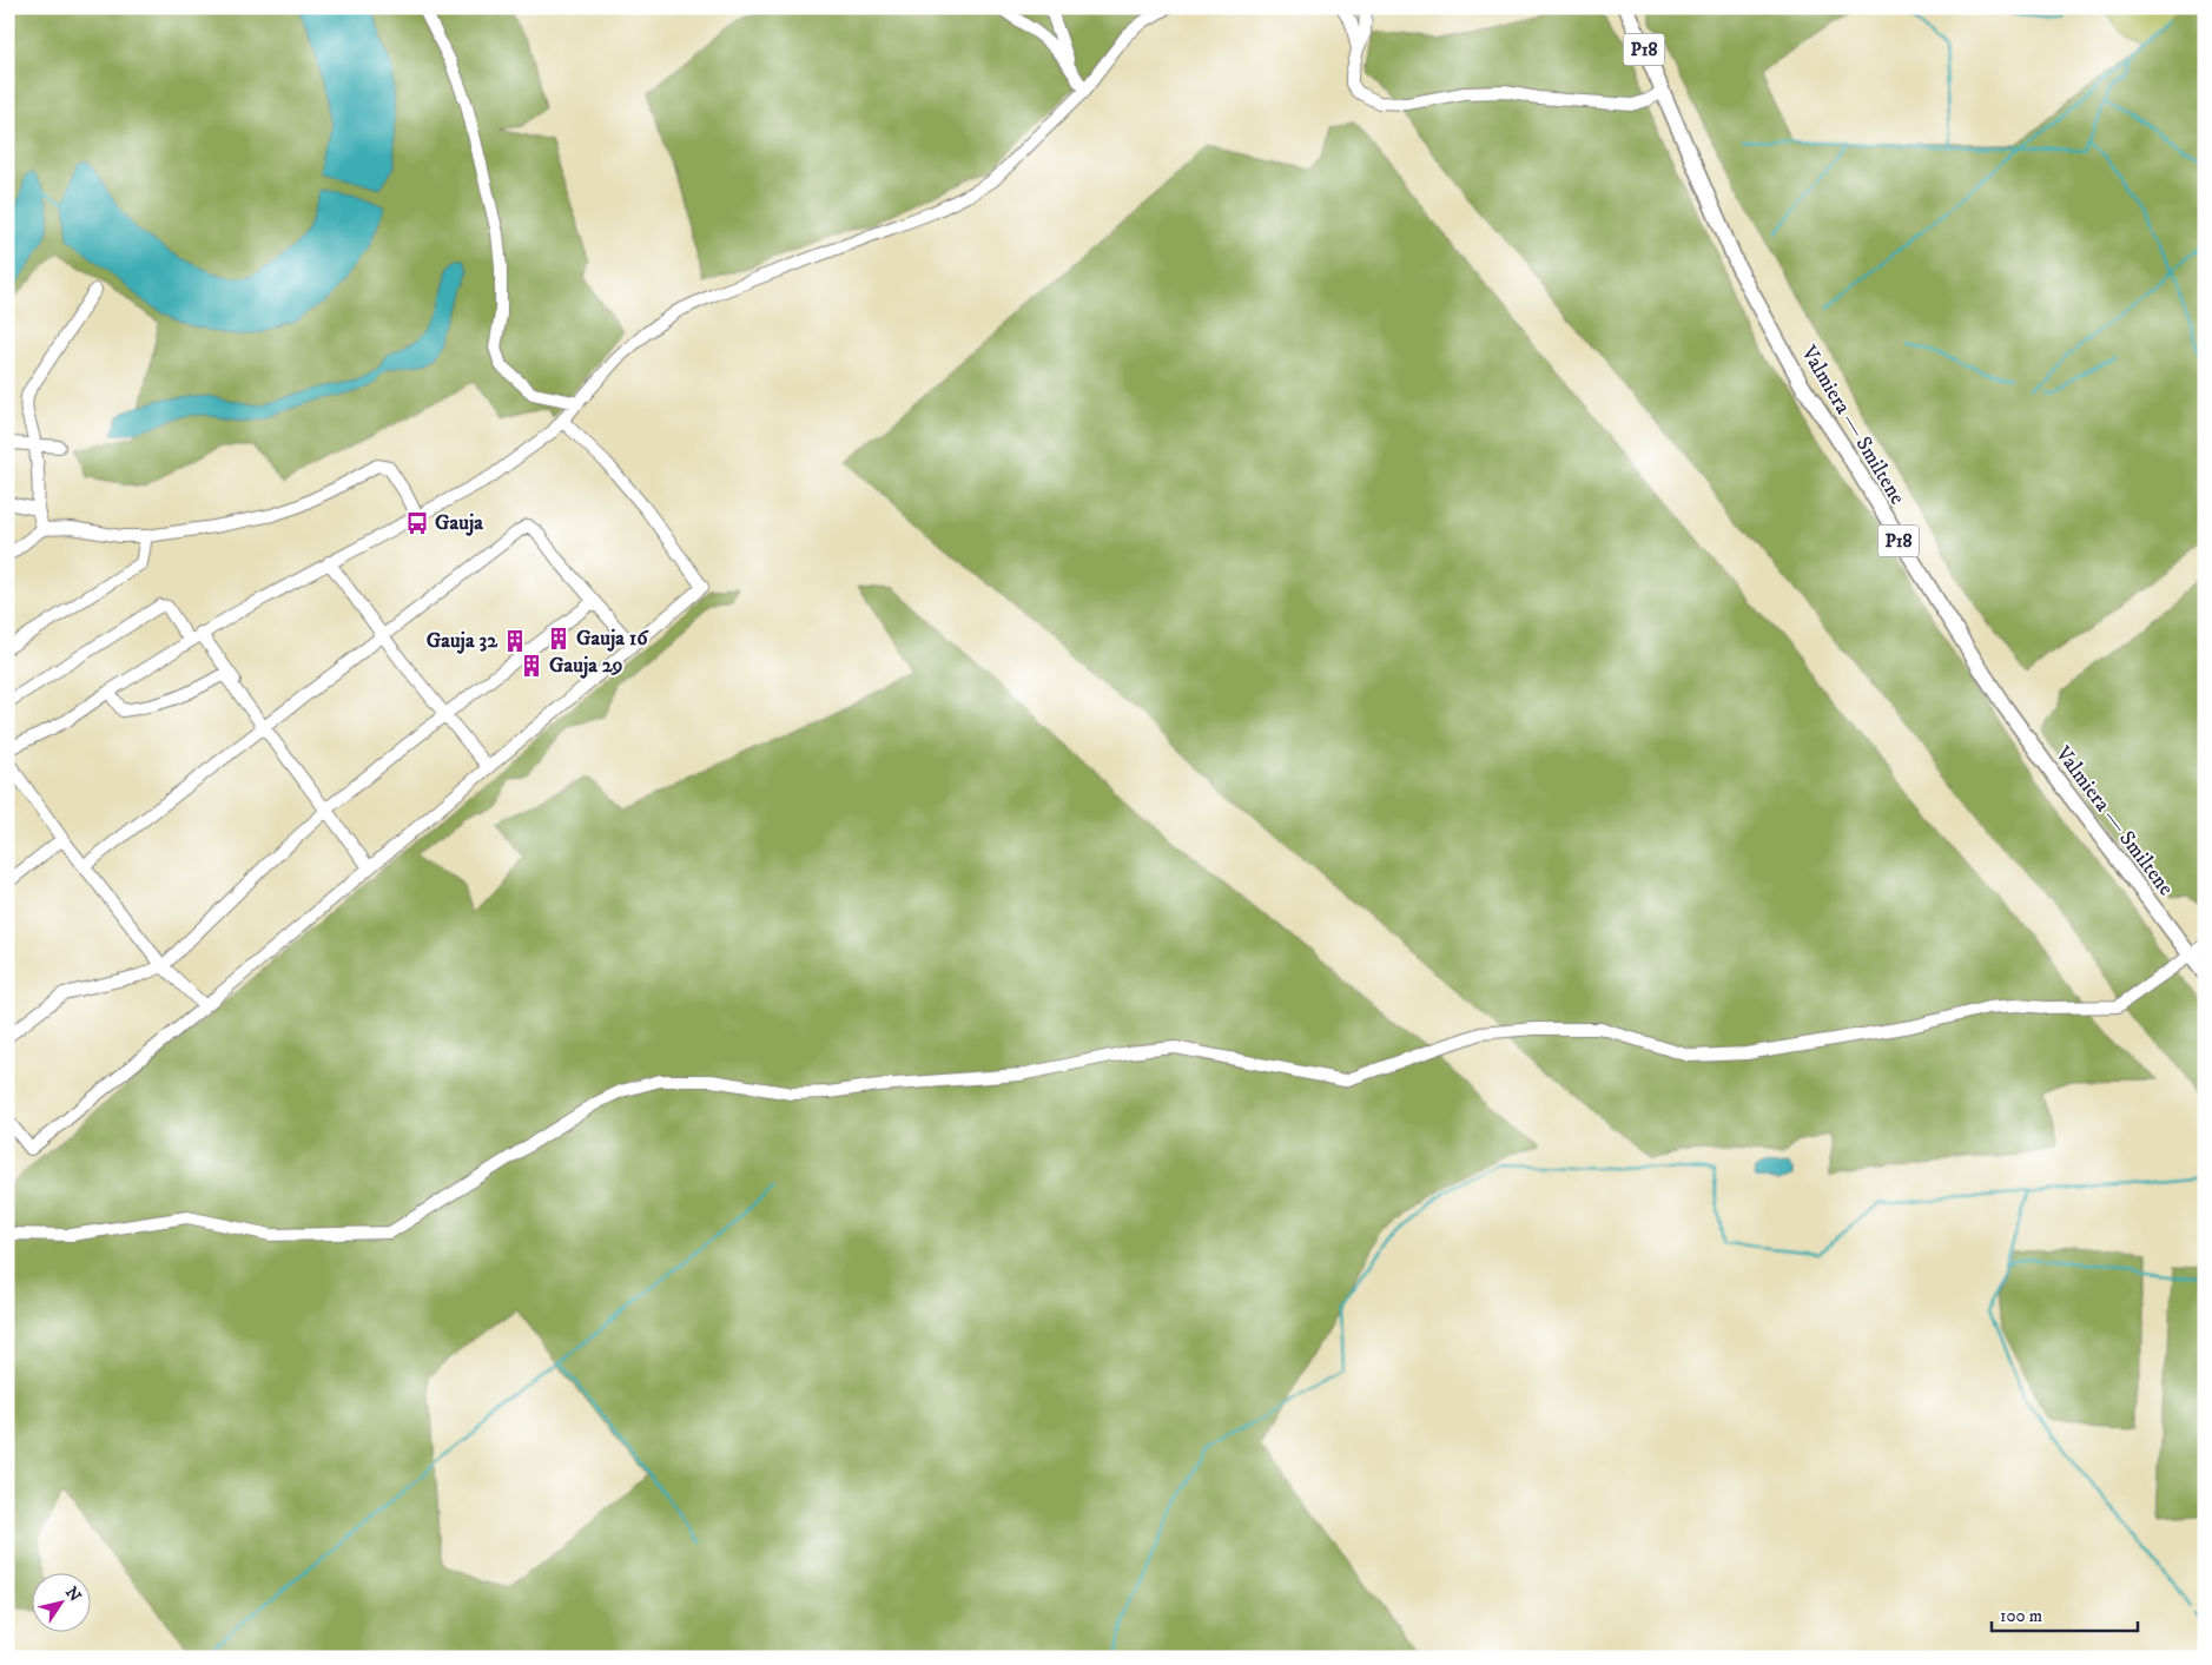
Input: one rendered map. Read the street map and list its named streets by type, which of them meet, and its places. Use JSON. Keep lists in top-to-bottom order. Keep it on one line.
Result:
{"streets":{"main road":["P18","Valmiera — Smiltene"]},"places":{"bus stop":["Gauja"],"building":["Gauja 16","Gauja 32","Gauja 29"]},"scale_bar":"100 m","north":"top right"}
